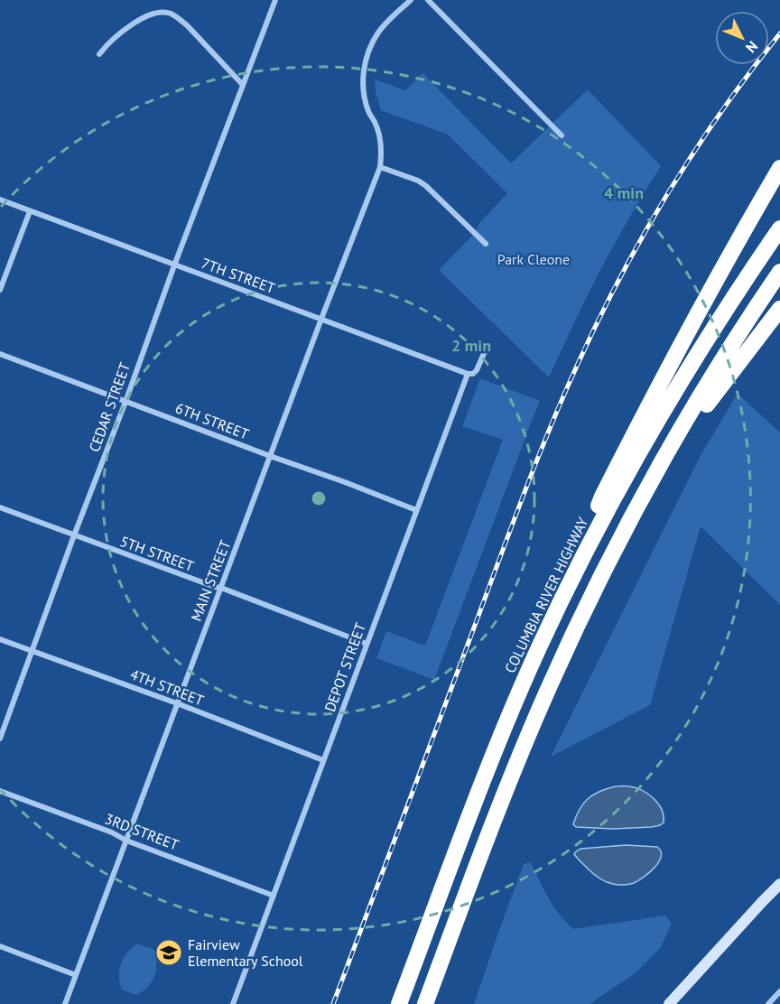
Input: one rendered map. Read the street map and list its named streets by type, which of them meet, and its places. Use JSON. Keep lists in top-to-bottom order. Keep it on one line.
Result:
{"streets":{"highway":["COLUMBIA RIVER HIGHWAY"],"street":["7TH STREET","CEDAR STREET","6TH STREET","5TH STREET","MAIN STREET","DEPOT STREET","4TH STREET","3RD STREET"]},"crossings":[["7TH STREET","CEDAR STREET"],["7TH STREET","MAIN STREET"],["7TH STREET","DEPOT STREET"],["CEDAR STREET","6TH STREET"],["CEDAR STREET","5TH STREET"],["CEDAR STREET","4TH STREET"],["6TH STREET","MAIN STREET"],["6TH STREET","DEPOT STREET"],["5TH STREET","MAIN STREET"],["5TH STREET","DEPOT STREET"],["MAIN STREET","4TH STREET"],["MAIN STREET","3RD STREET"],["DEPOT STREET","4TH STREET"],["DEPOT STREET","3RD STREET"]],"parks":["Park Cleone"],"places":{"school or university":["Fairview Elementary School"]},"north":"bottom right","rings":["4 min","2 min"]}
